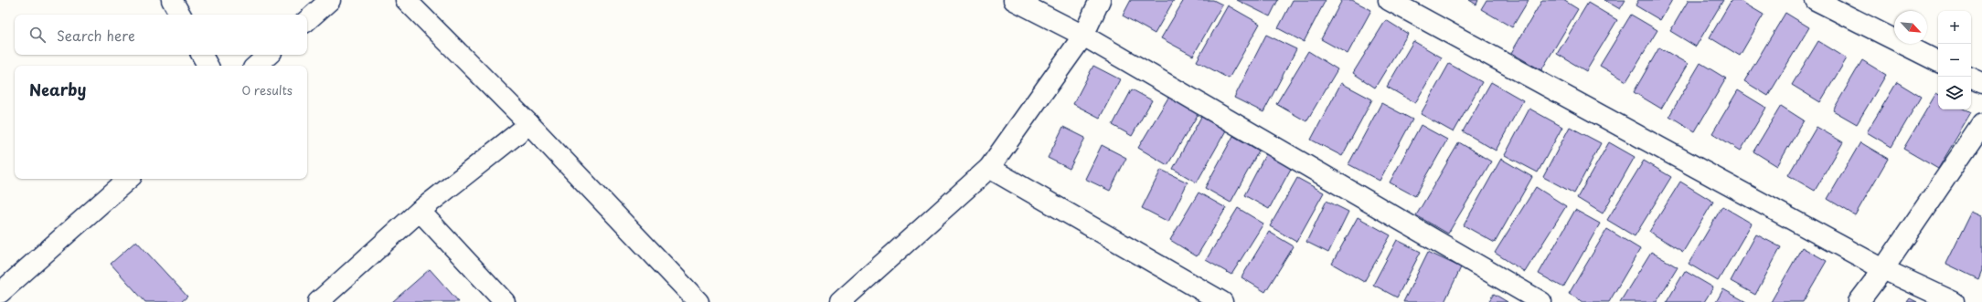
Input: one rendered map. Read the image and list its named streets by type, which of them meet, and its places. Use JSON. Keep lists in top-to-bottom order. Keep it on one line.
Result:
{"north":"bottom right","page":{"map_buttons":["+","−"],"search":"Search here","heading":["Nearby","0 results"]}}
